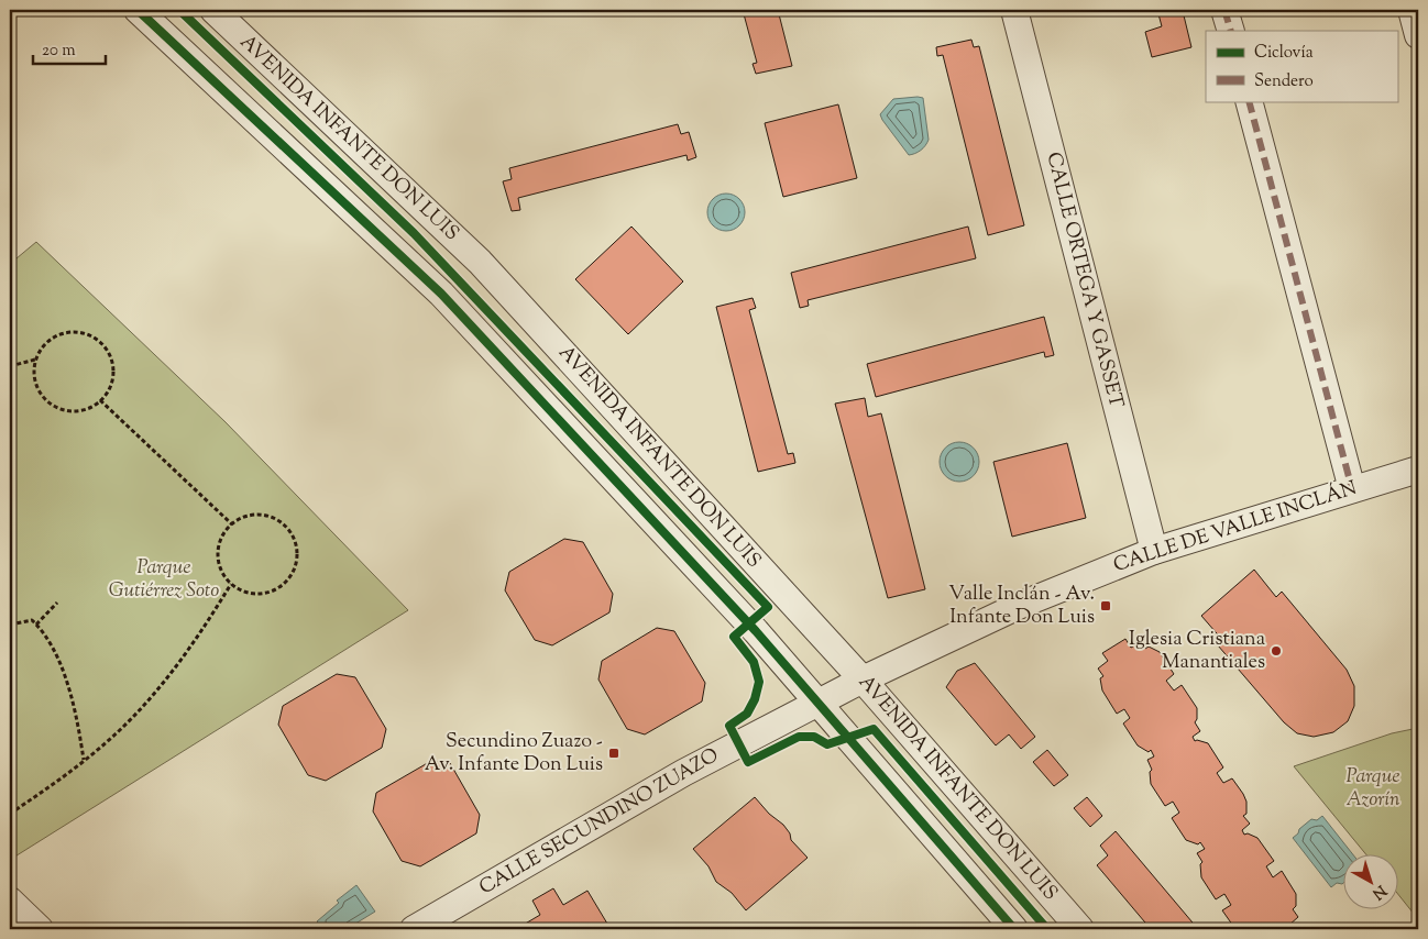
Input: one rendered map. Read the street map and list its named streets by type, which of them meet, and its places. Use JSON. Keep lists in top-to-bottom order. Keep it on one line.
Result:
{"streets":{"street":["AVENIDA INFANTE DON LUIS","CALLE ORTEGA Y GASSET","CALLE DE VALLE INCLÁN","CALLE SECUNDINO ZUAZO"]},"crossings":[["AVENIDA INFANTE DON LUIS","CALLE DE VALLE INCLÁN"],["CALLE ORTEGA Y GASSET","CALLE DE VALLE INCLÁN"],["CALLE DE VALLE INCLÁN","CALLE SECUNDINO ZUAZO"]],"parks":["Parque Gutiérrez Soto","Parque Azorín"],"places":{"transit":["Valle Inclán - Av. Infante Don Luis","Secundino Zuazo - Av. Infante Don Luis"],"other":["Iglesia Cristiana Manantiales"]},"legend":["Ciclovía","Sendero"],"scale_bar":"20 m","north":"bottom right"}
